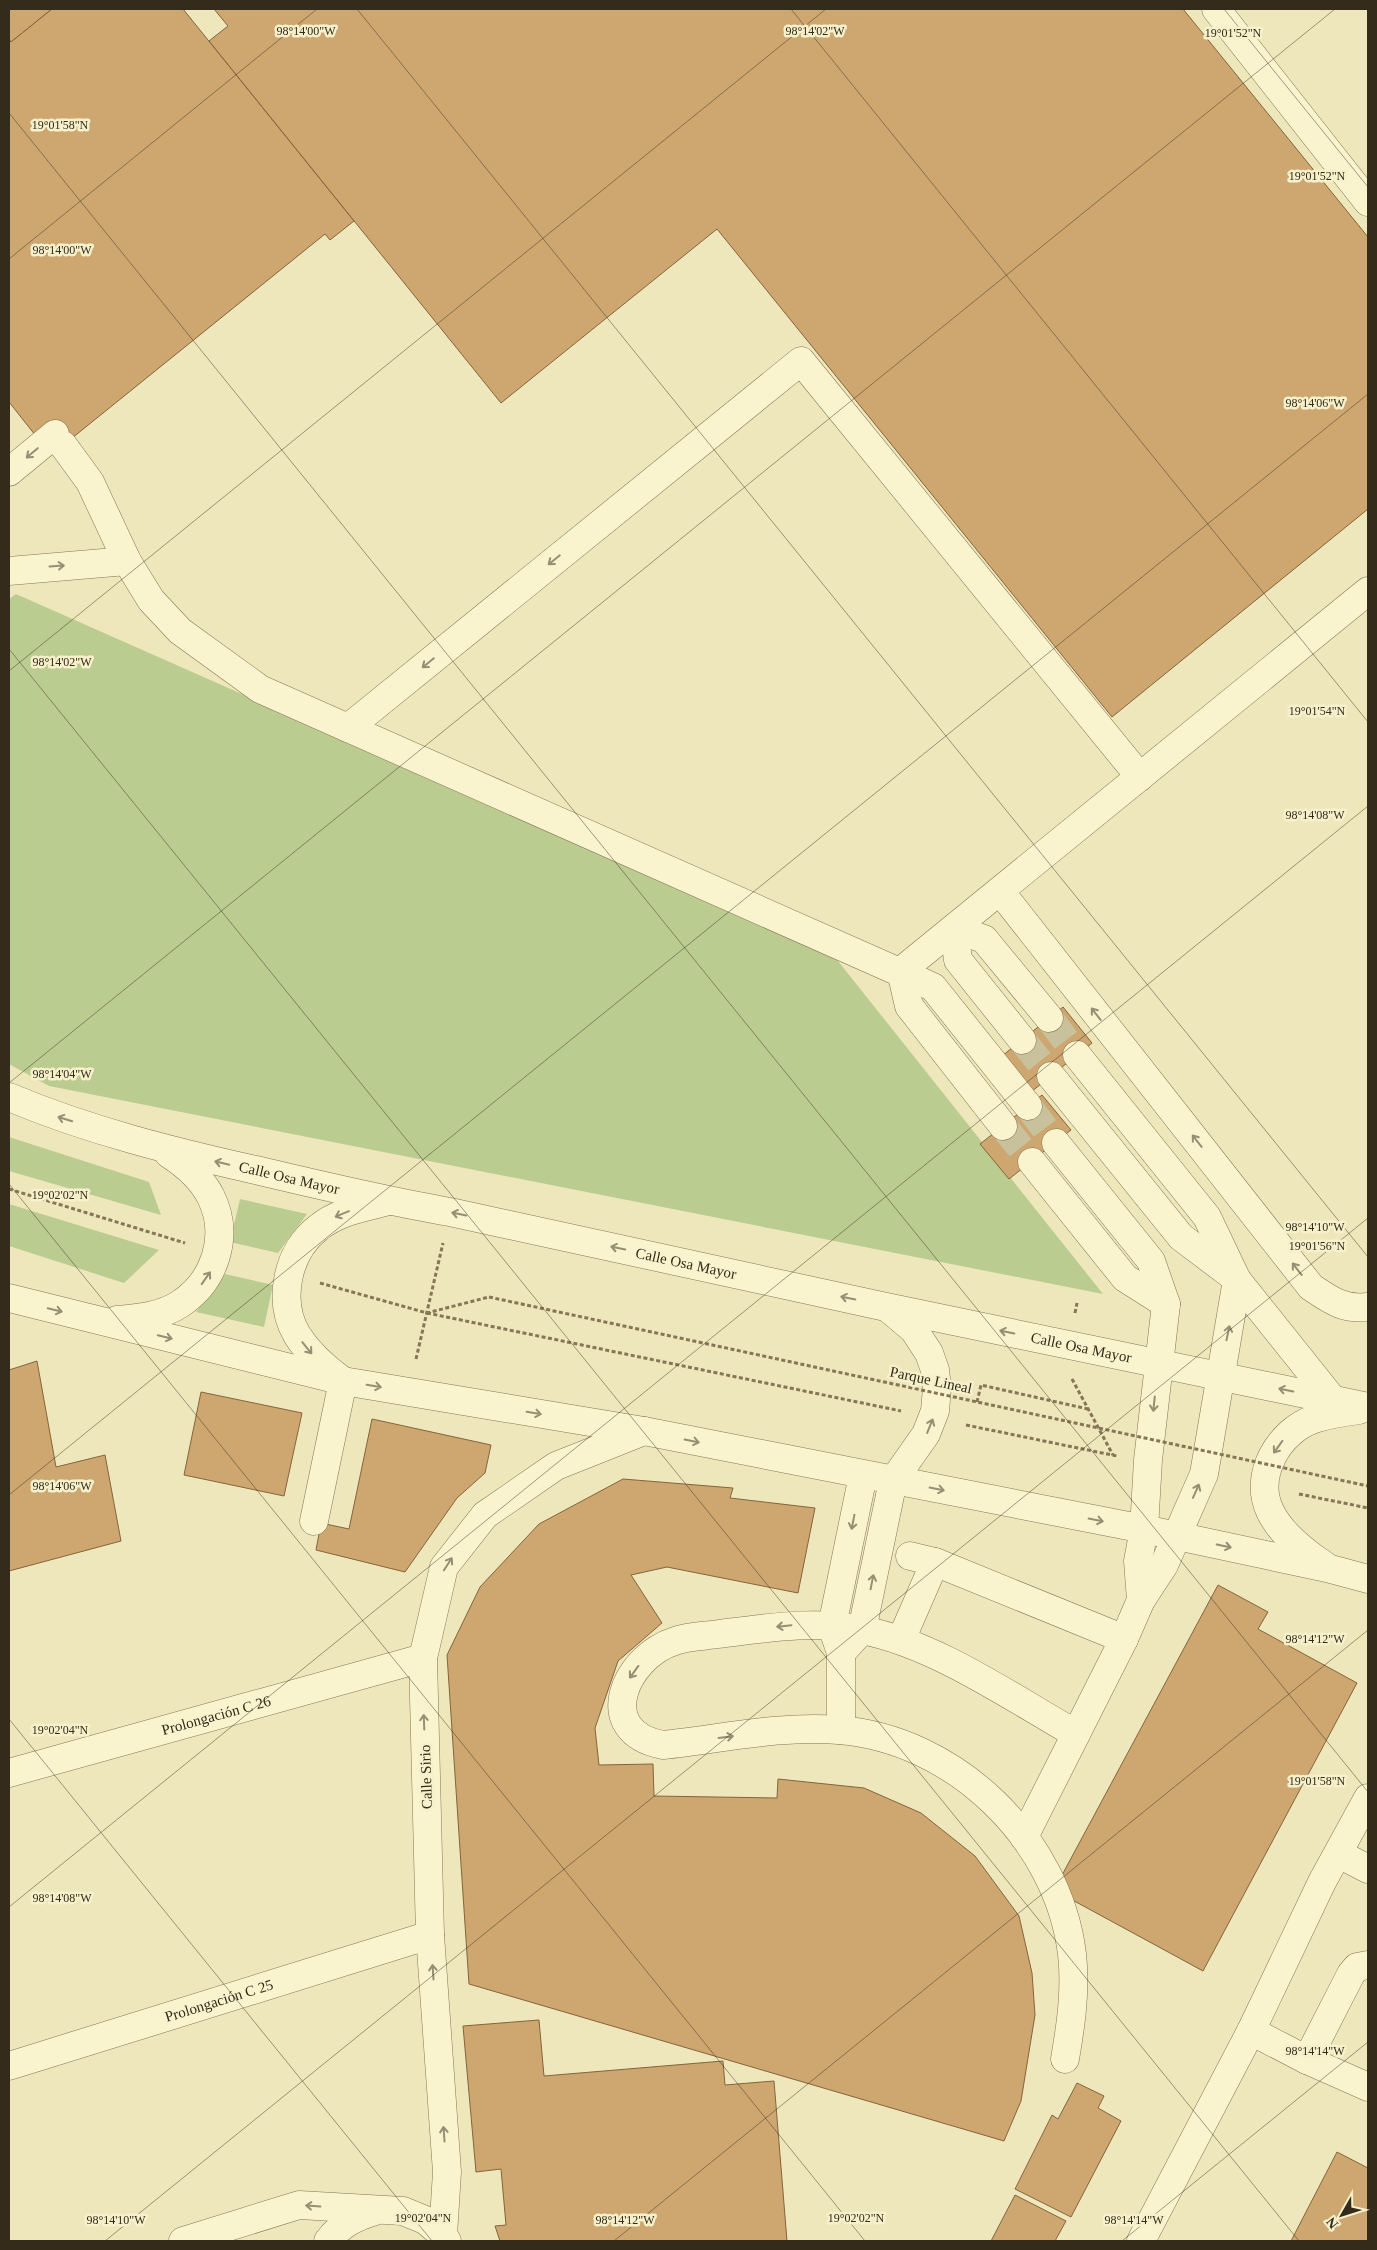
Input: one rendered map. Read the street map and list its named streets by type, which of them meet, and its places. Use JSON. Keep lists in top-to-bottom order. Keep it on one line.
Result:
{"streets":{"street":["Calle Osa Mayor","Prolongación C 26","Calle Sirio","Prolongación C 25"],"path":["Parque Lineal"]},"crossings":[["Prolongación C 26","Calle Sirio"],["Calle Sirio","Prolongación C 25"]],"one_way":["Calle Sirio"],"north":"bottom left","coordinates":["98°14'00\"W","98°14'02\"W","19°01'52\"N","19°01'58\"N","98°14'06\"W","19°01'54\"N","98°14'08\"W","98°14'04\"W","19°02'02\"N","98°14'10\"W","19°01'56\"N","98°14'12\"W","19°02'04\"N","98°14'14\"W"]}
